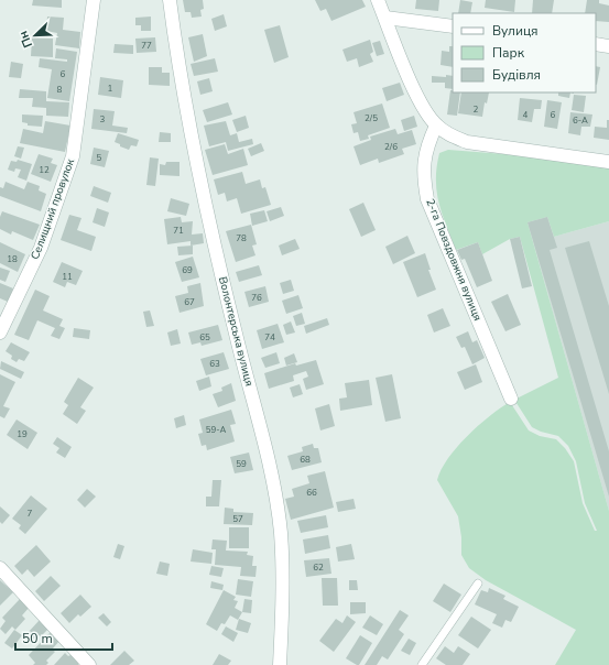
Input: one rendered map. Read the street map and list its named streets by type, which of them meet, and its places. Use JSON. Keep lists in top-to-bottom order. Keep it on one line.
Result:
{"streets":{"street":["Селищний провулок","2-га Повздовжня вулиця","Волонтерська вулиця"]},"house_numbers":["77","6","1","8","2","4","6","2/5","3","6-А","2/6","5","12","71","78","18","69","11","76","67","65","74","63","59-А","19","68","59","66","7","57","62"],"legend":["Вулиця","Парк","Будівля"],"scale_bar":"50 m","north":"bottom left"}
